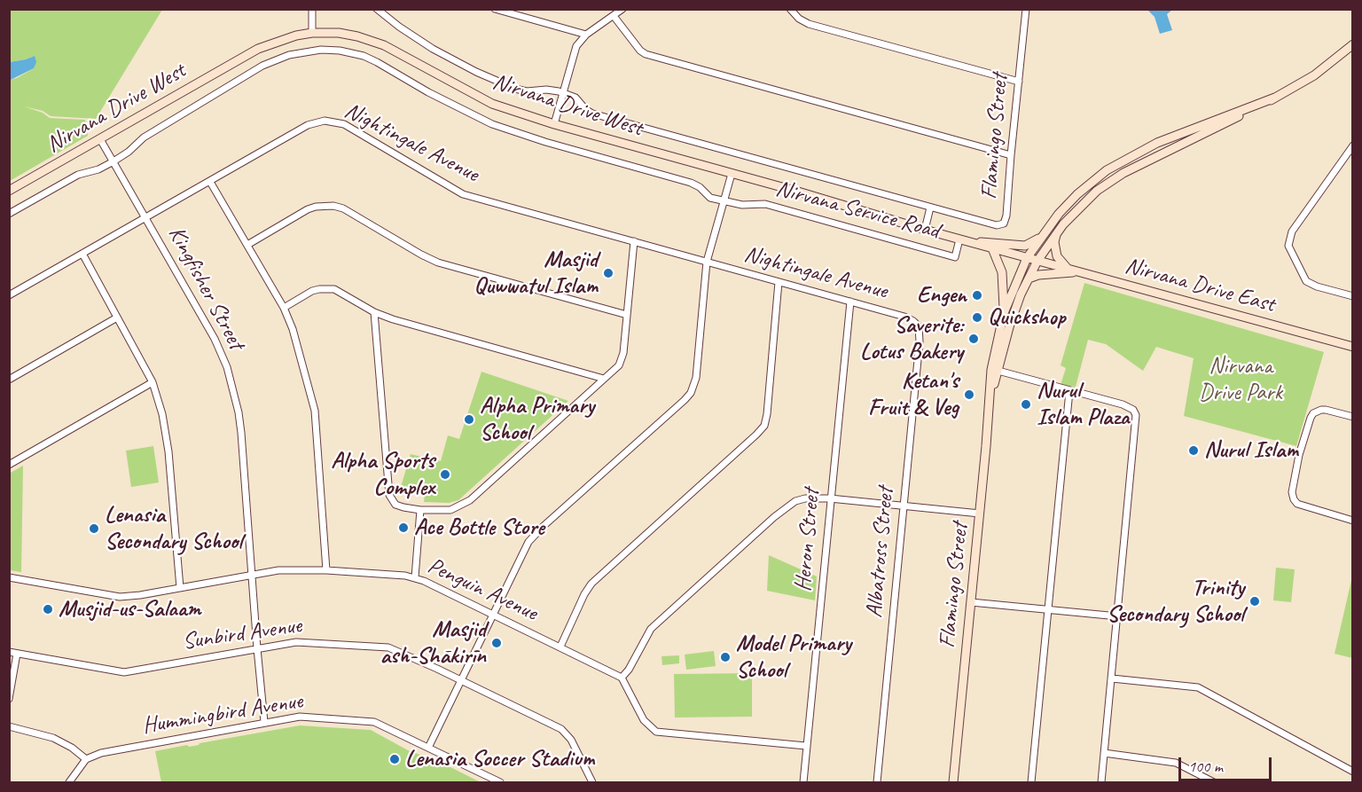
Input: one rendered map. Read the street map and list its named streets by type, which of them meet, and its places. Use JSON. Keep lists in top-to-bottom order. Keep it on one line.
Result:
{"streets":{"main road":["Nirvana Drive West","Flamingo Street","Nirvana Drive East"],"street":["Nightingale Avenue","Nirvana Service Road","Kingfisher Street","Heron Street","Albatross Street","Penguin Avenue","Sunbird Avenue","Hummingbird Avenue"]},"crossings":[["Nirvana Drive West","Flamingo Street"],["Nirvana Drive West","Nirvana Service Road"],["Nirvana Drive West","Nirvana Drive East"],["Nirvana Drive West","Kingfisher Street"],["Flamingo Street","Nirvana Service Road"],["Flamingo Street","Nirvana Drive East"],["Nightingale Avenue","Kingfisher Street"],["Nightingale Avenue","Heron Street"],["Nightingale Avenue","Albatross Street"],["Nirvana Service Road","Kingfisher Street"],["Kingfisher Street","Penguin Avenue"],["Kingfisher Street","Sunbird Avenue"],["Kingfisher Street","Hummingbird Avenue"]],"parks":["Nirvana Drive Park"],"places":["Masjid Quwwatul Islam","Engen","Quickshop","Saverite: Lotus Bakery","Ketan's Fruit & Veg","Nurul Islam Plaza","Alpha Primary School","Nurul Islam","Alpha Sports Complex","Ace Bottle Store","Lenasia Secondary School","Trinity Secondary School","Musjid-us-Salaam","Masjid ash-Shākirīn","Model Primary School","Lenasia Soccer Stadium"],"scale_bar":"100 m"}
